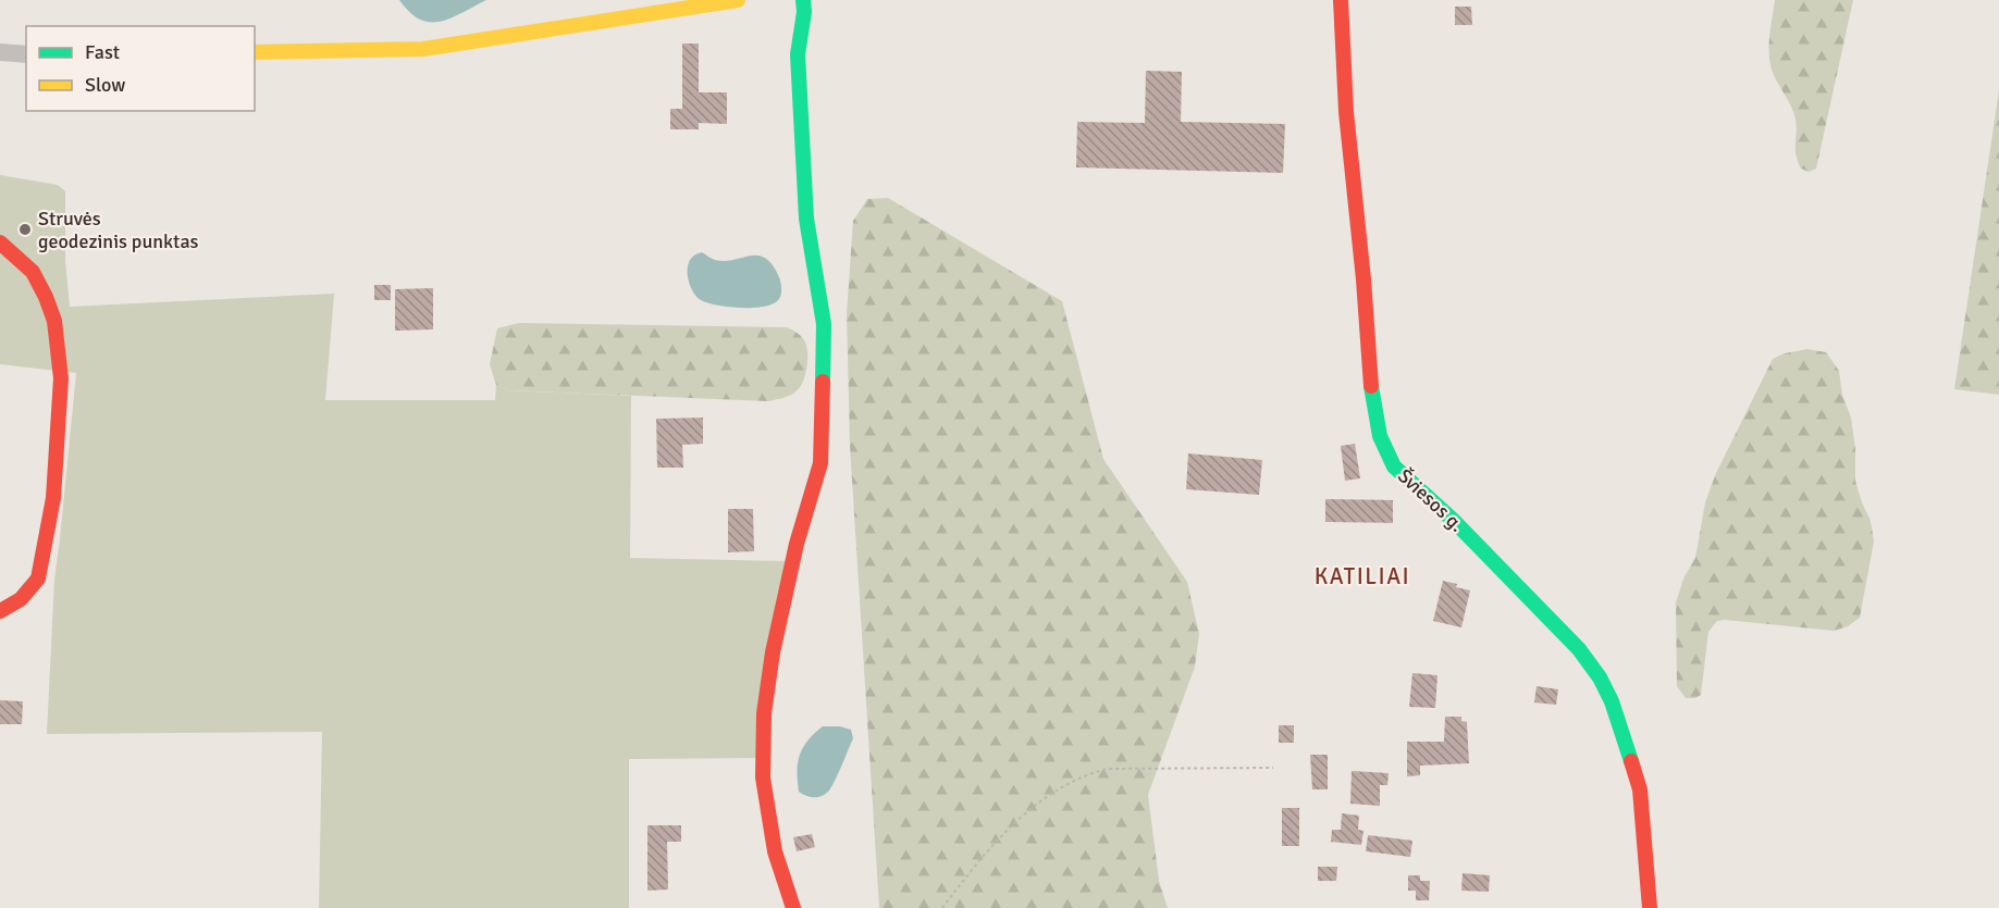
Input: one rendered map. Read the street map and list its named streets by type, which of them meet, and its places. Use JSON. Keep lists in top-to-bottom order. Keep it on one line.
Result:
{"streets":{"street":["Šviesos g."]},"districts":["KATILIAI"],"places":["Struvės geodezinis punktas"],"legend":["Fast","Slow"]}
